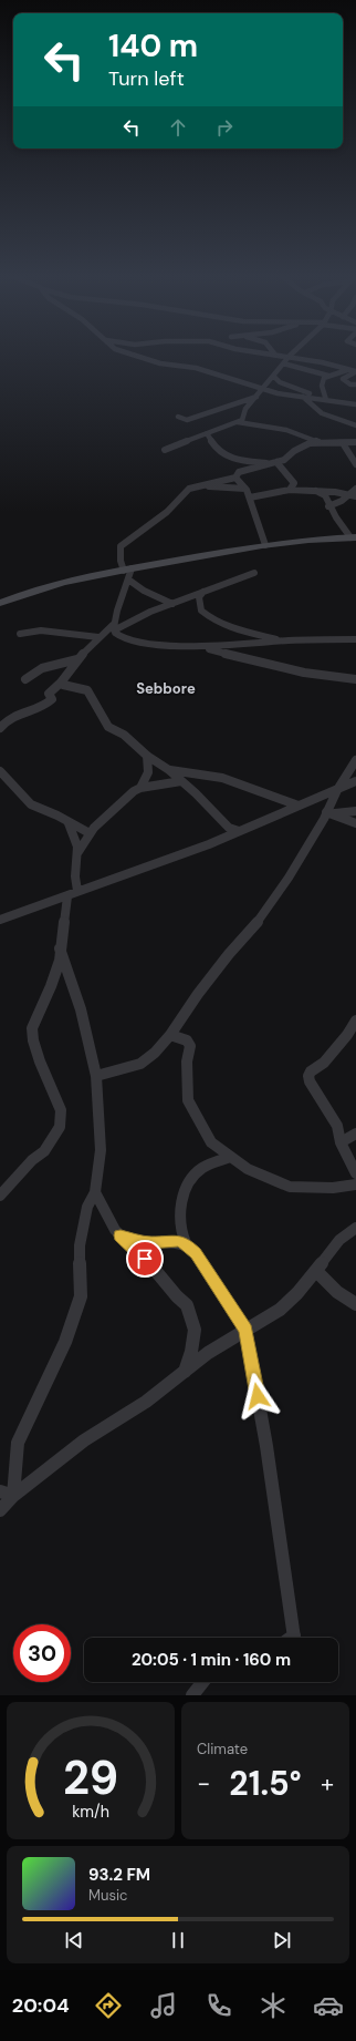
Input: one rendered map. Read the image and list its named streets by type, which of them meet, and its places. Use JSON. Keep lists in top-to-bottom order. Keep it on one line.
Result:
{"districts":["Sebbore"],"page":{"turn":["140 m","Turn left"],"limit":"30","trip":"20:05 · 1 min · 160 m","tile":"Climate","heat":["−","21.5°","+"],"song":["93.2 FM","Music"],"tabs":"20:04","gauge":["29","km/h"]}}
